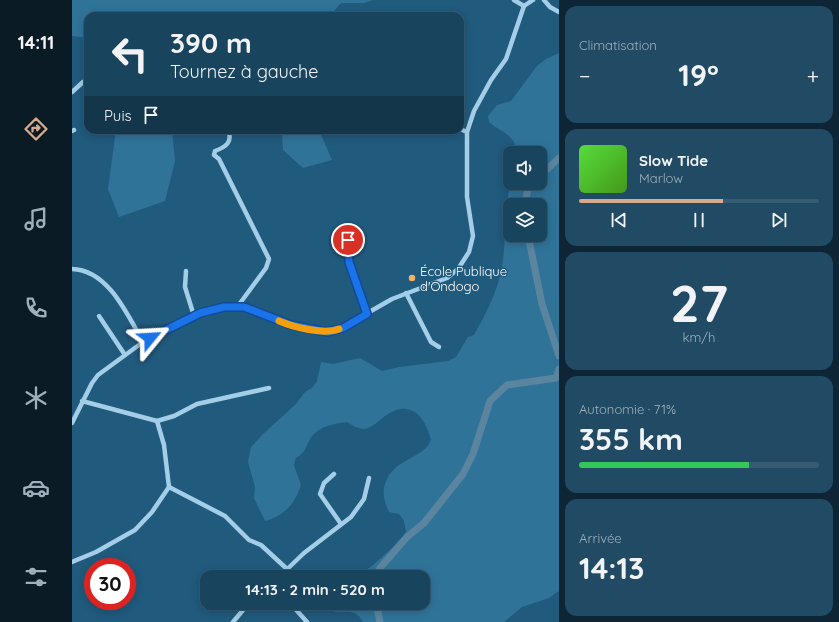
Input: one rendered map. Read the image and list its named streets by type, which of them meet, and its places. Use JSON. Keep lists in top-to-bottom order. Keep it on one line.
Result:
{"places":["École Publique d'Ondogo"],"page":{"tabs":"14:11","tile":["Climatisation",["27","km/h"],["Autonomie · 71%","355 km"],["Arrivée","14:13"]],"turn":["390 m","Tournez à gauche"],"heat":["−","19°","+"],"then":"Puis","song":["Slow Tide","Marlow"],"limit":"30","trip":"14:13 · 2 min · 520 m"}}
